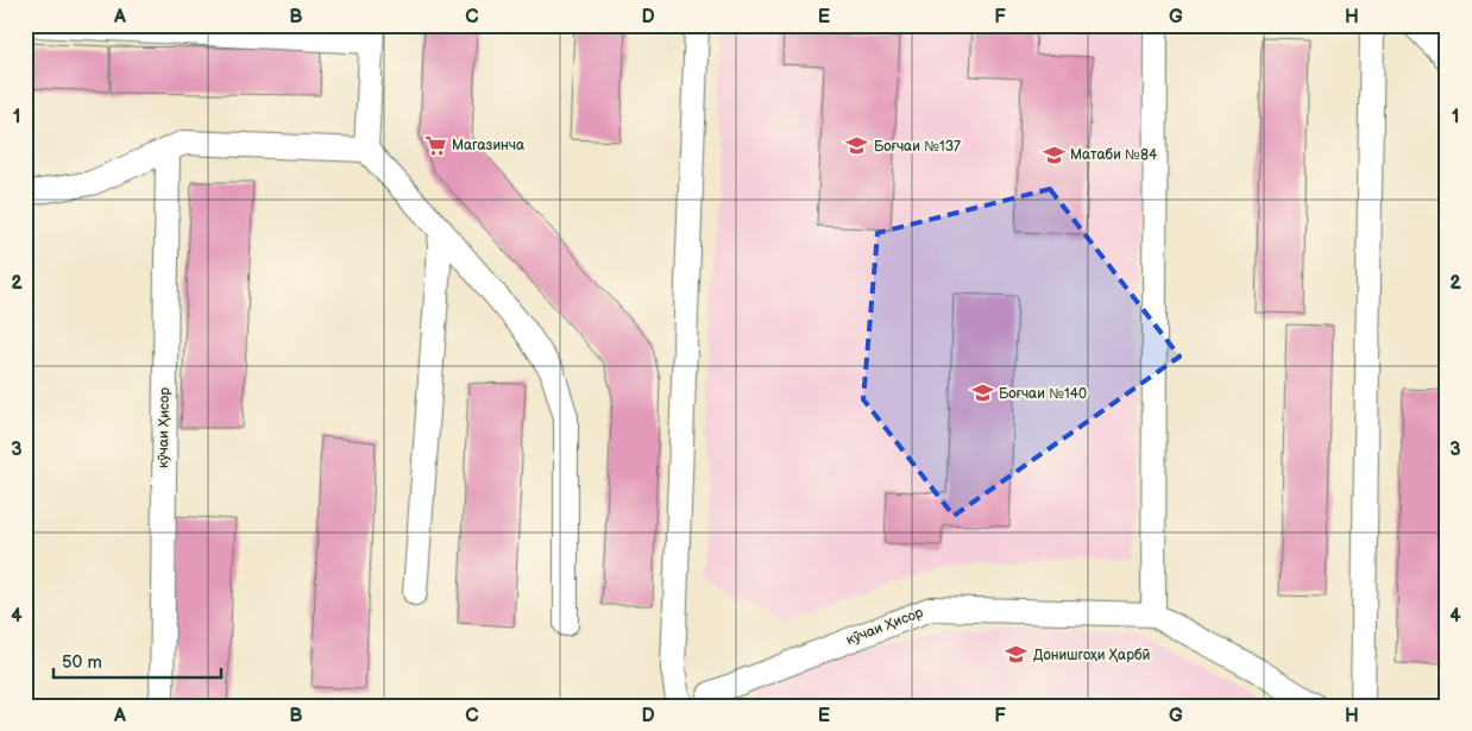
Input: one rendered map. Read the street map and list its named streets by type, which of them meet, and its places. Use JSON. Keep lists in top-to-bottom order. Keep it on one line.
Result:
{"streets":{"street":["кӯчаи Ҳисор"]},"places":{"supermarket":["Магазинча"],"school or university":["Боғчаи №137","Матаби №84","Боғчаи №140","Донишгоҳи Ҳарбӣ"]},"scale_bar":"50 m","grid":{"columns":["A","B","C","D","E","F","G","H"],"rows":["1","2","3","4"]}}
